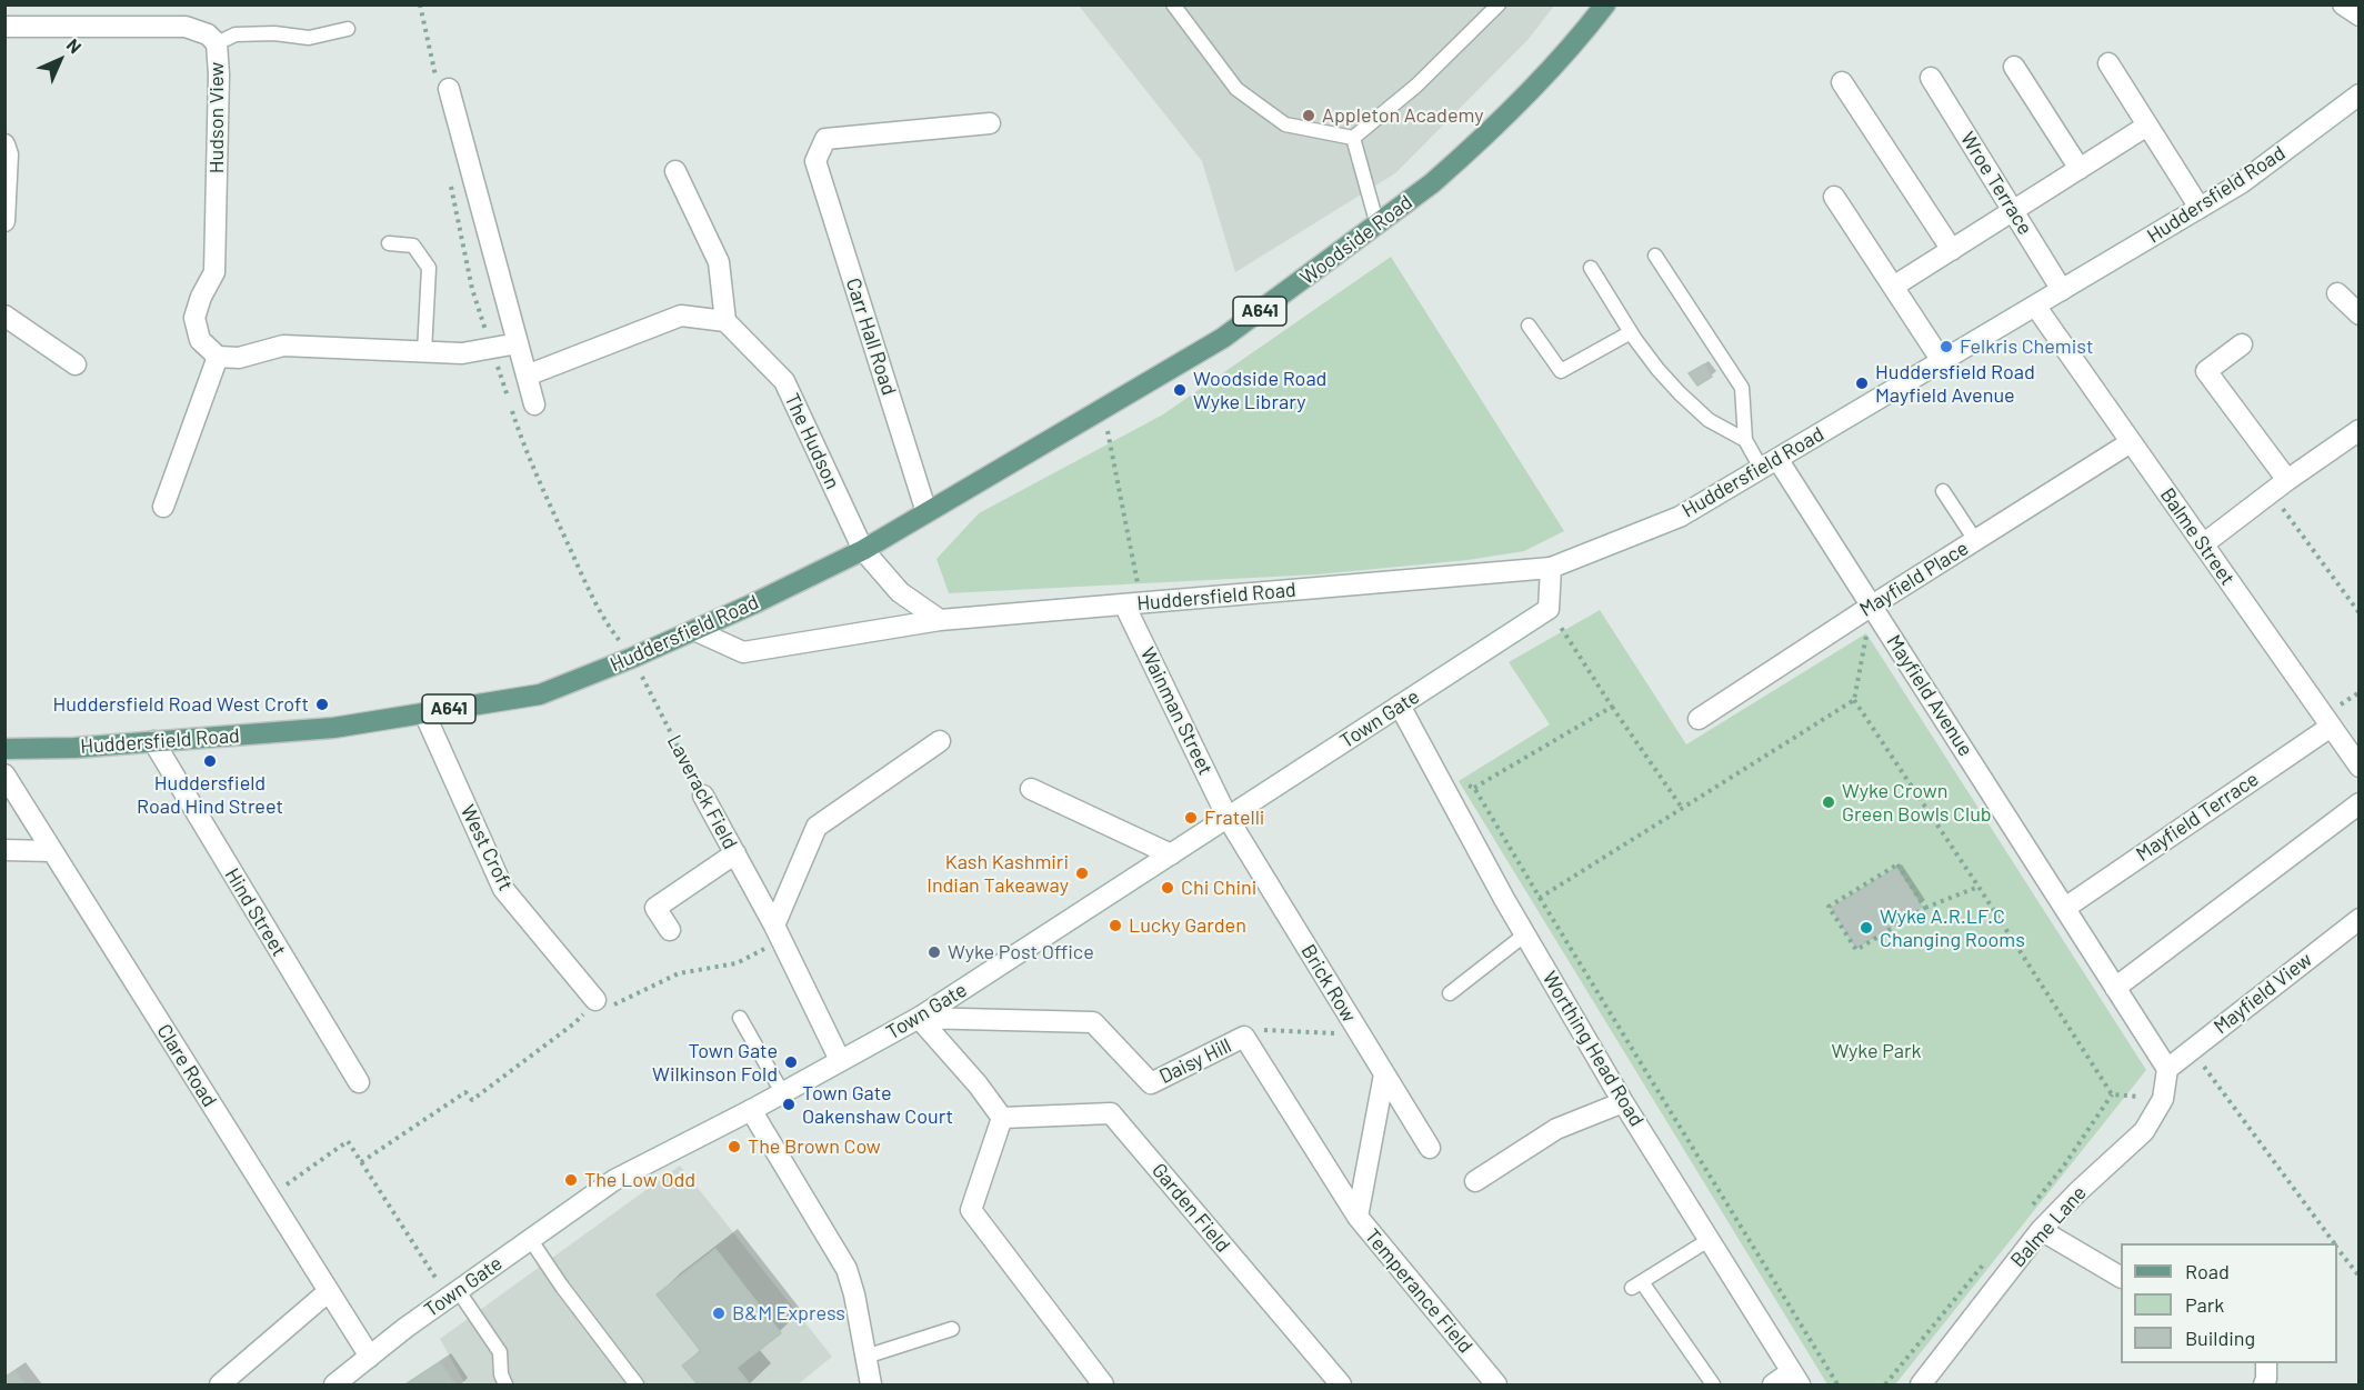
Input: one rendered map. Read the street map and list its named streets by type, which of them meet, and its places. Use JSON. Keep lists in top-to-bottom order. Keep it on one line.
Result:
{"streets":{"main road":["Huddersfield Road","Woodside Road","A641"],"street":["Hudson View","Wroe Terrace","Carr Hall Road","The Hudson","Balme Street","Mayfield Place","Mayfield Avenue","Wainman Street","Town Gate","Laverack Field","Mayfield Terrace","West Croft","Hind Street","Brick Row","Mayfield View","Worthing Head Road","Daisy Hill","Clare Road","Garden Field","Balme Lane","Temperance Field"]},"crossings":[["Wroe Terrace","Huddersfield Road"],["Huddersfield Road","Woodside Road"],["Huddersfield Road","The Hudson"],["Huddersfield Road","Balme Street"],["Huddersfield Road","Mayfield Avenue"],["Huddersfield Road","Wainman Street"],["Huddersfield Road","Laverack Field"],["Huddersfield Road","West Croft"],["Huddersfield Road","Hind Street"],["Woodside Road","Carr Hall Road"],["Woodside Road","The Hudson"],["Balme Street","Mayfield Place"],["Balme Street","Mayfield Terrace"],["Mayfield Place","Mayfield Avenue"],["Mayfield Avenue","Mayfield Terrace"],["Mayfield Avenue","Mayfield View"],["Mayfield Avenue","Balme Lane"],["Wainman Street","Town Gate"],["Wainman Street","Brick Row"],["Town Gate","Laverack Field"],["Town Gate","Brick Row"],["Town Gate","Worthing Head Road"],["Town Gate","Daisy Hill"],["Town Gate","Clare Road"],["Brick Row","Temperance Field"],["Mayfield View","Balme Lane"],["Daisy Hill","Temperance Field"]],"parks":["Wyke Park"],"places":["Appleton Academy","Felkris Chemist","Huddersfield Road Mayfield Avenue","Woodside Road Wyke Library","Huddersfield Road West Croft","Huddersfield Road Hind Street","Wyke Crown Green Bowls Club","Fratelli","Kash Kashmiri Indian Takeaway","Chi Chini","Lucky Garden","Wyke A.R.LF.C Changing Rooms","Wyke Post Office","Town Gate Wilkinson Fold","Town Gate Oakenshaw Court","The Brown Cow","The Low Odd","B&M Express"],"legend":["Road","Park","Building"],"north":"top right"}
